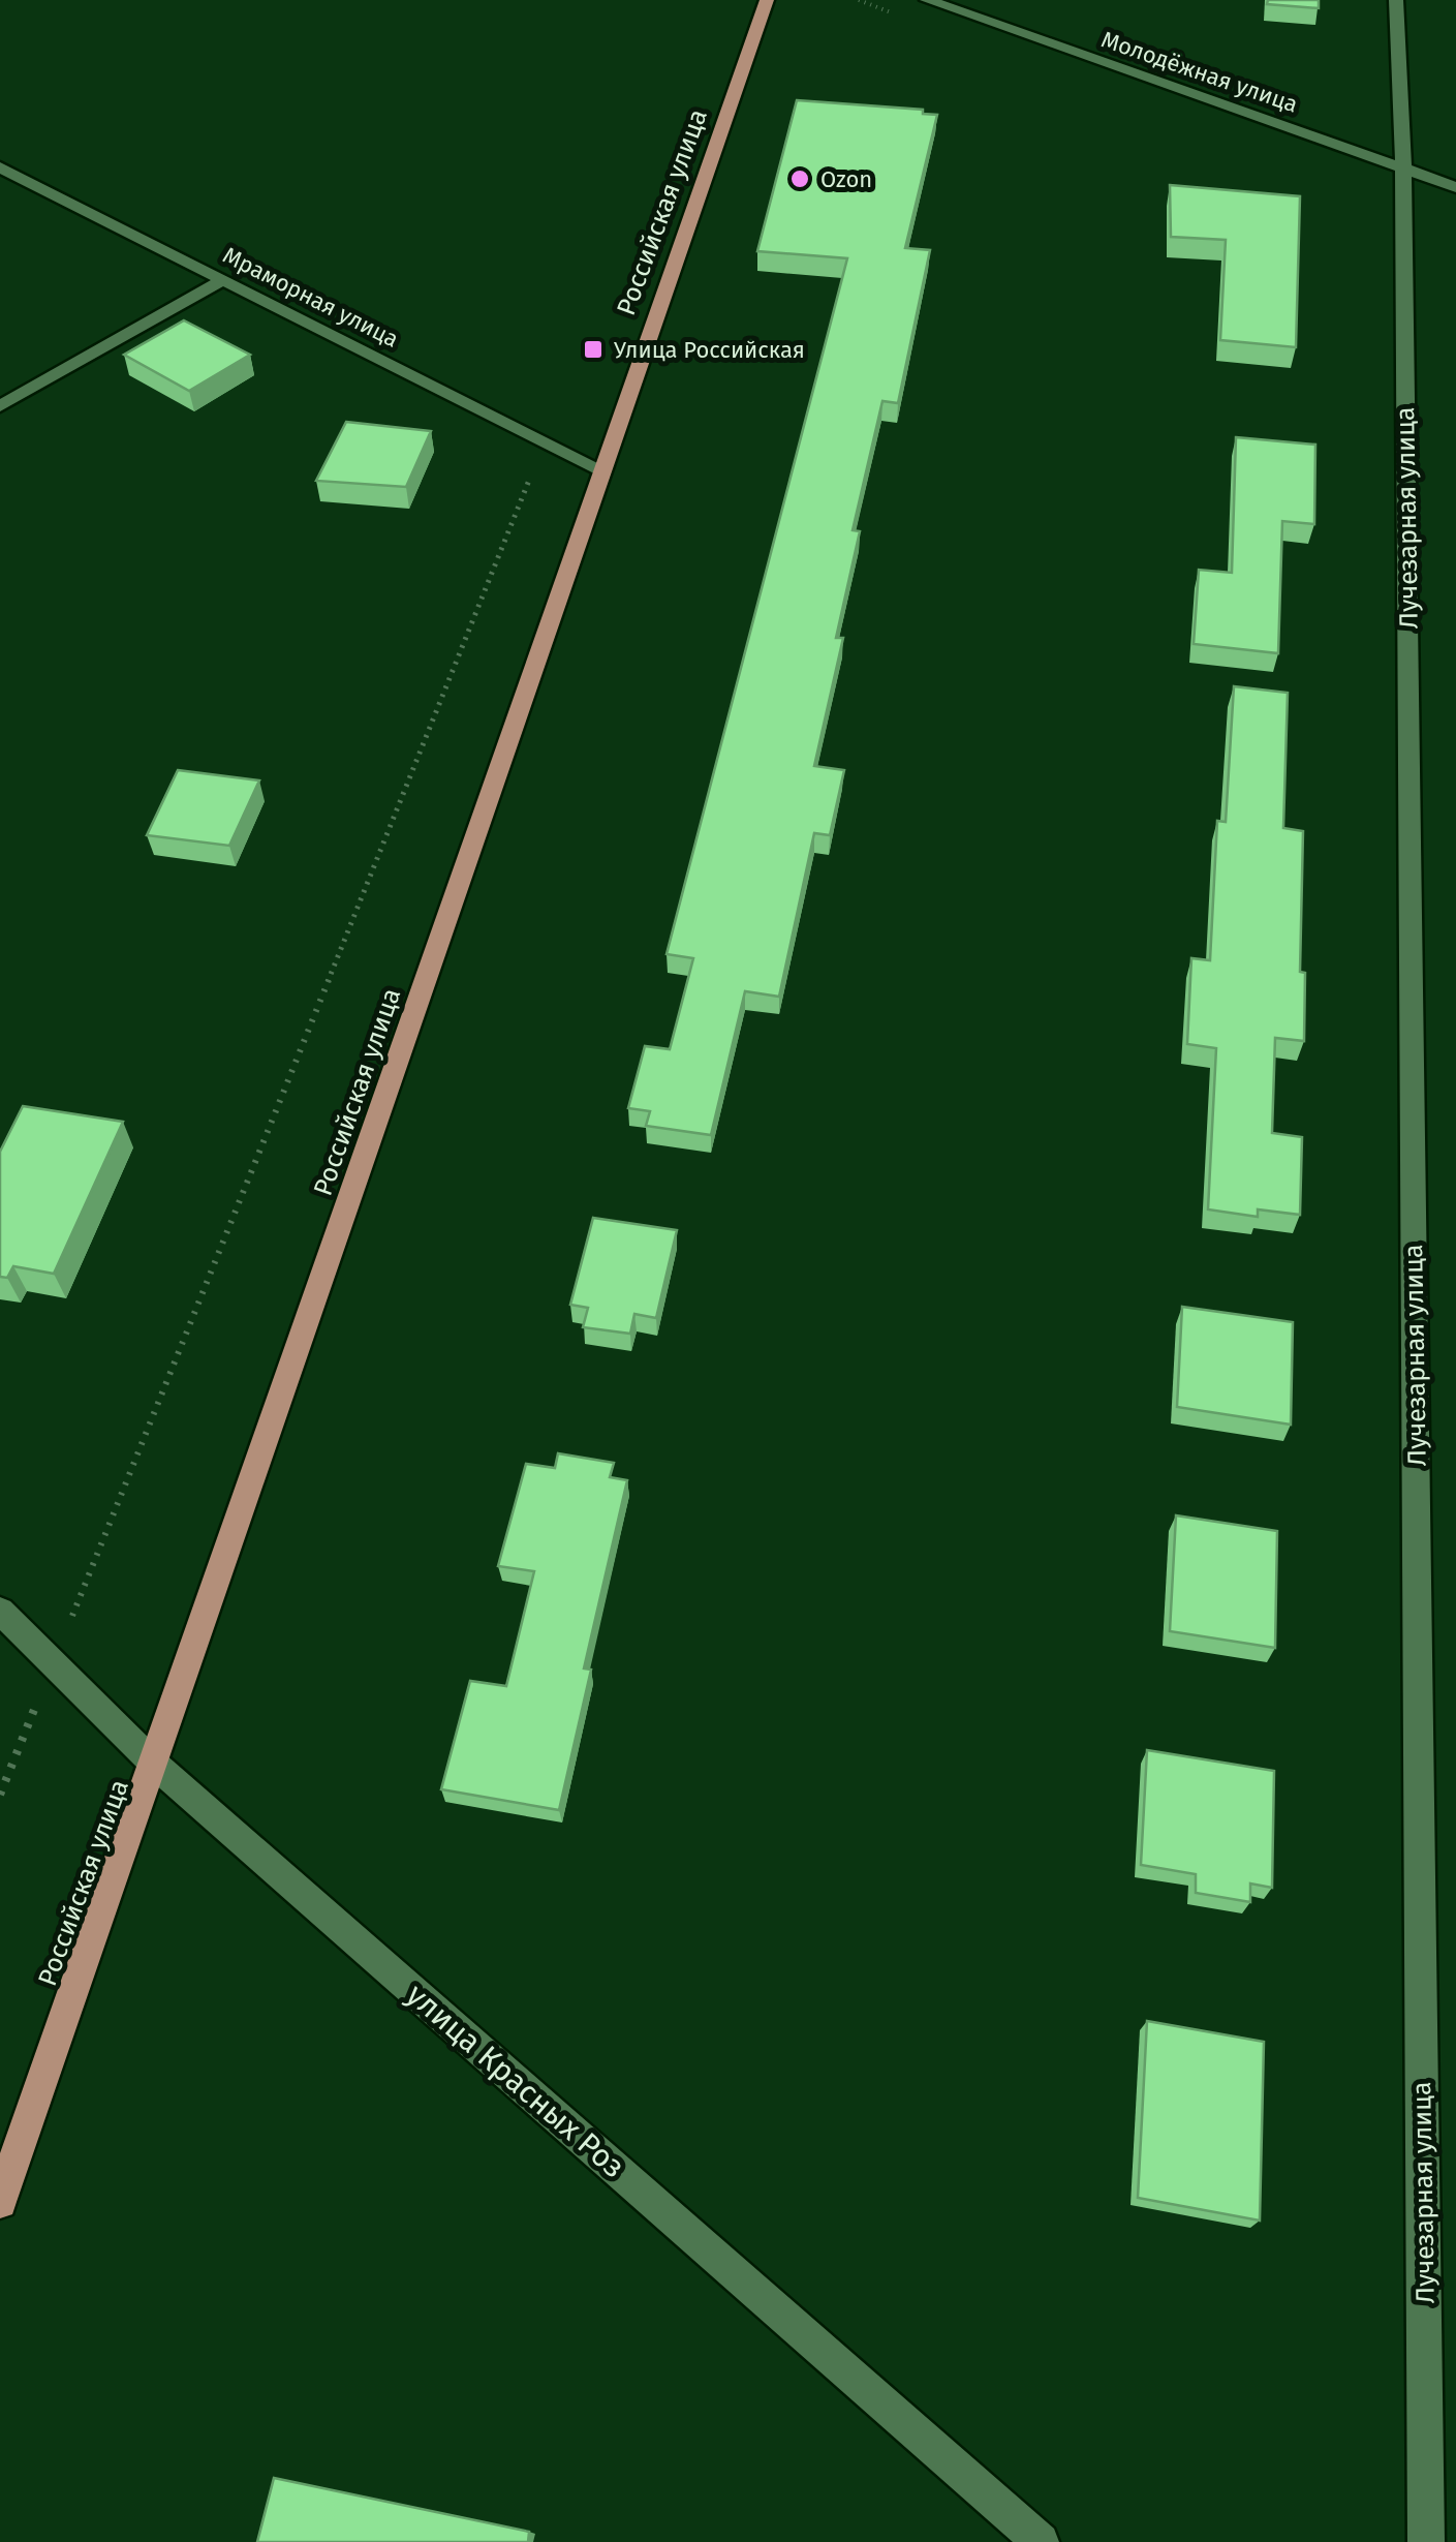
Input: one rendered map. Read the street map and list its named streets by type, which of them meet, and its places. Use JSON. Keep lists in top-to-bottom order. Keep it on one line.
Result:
{"streets":{"main road":["Российская улица"],"street":["Молодёжная улица","Мраморная улица","Лучезарная улица","улица Красных Роз"]},"crossings":[["Молодёжная улица","Лучезарная улица"],["Российская улица","Мраморная улица"],["Российская улица","улица Красных Роз"]],"places":{"other":["Ozon"],"transit":["Улица Российская"]}}
